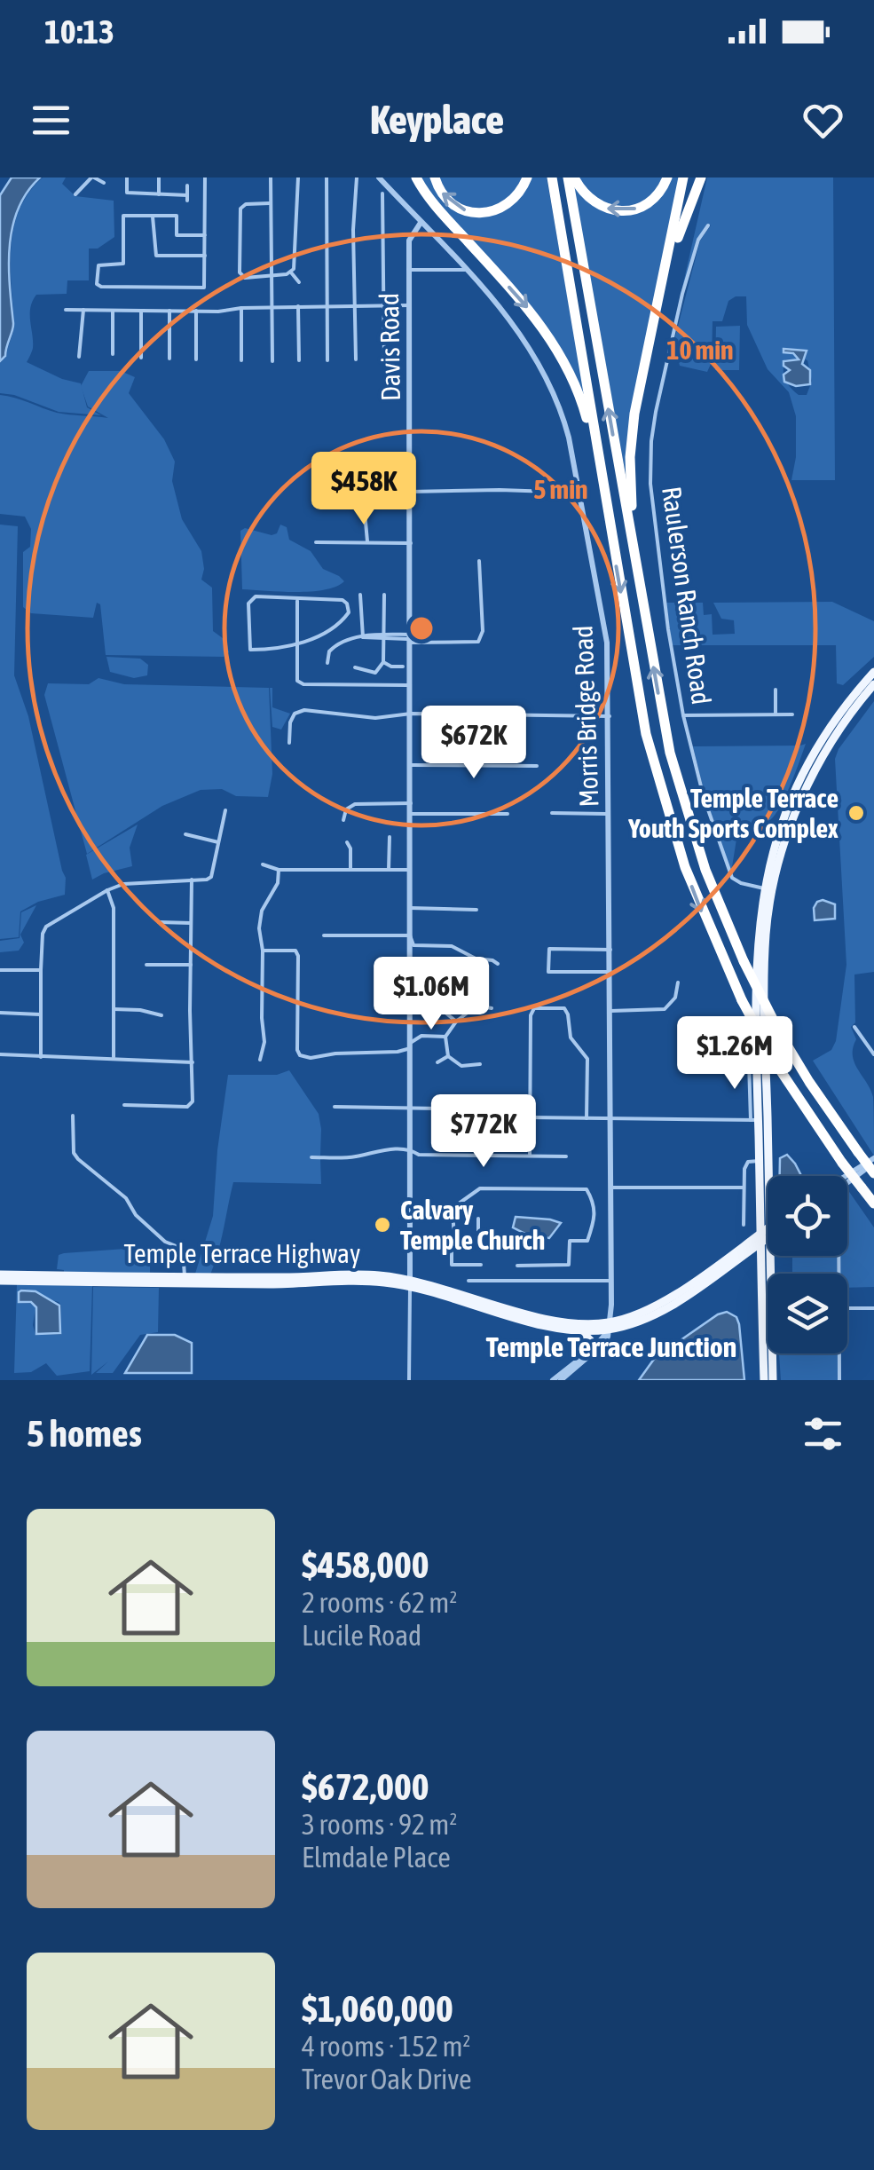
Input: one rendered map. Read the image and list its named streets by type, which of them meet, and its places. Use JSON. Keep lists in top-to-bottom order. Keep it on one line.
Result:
{"streets":{"main road":["Temple Terrace Highway"],"street":["Davis Road","Raulerson Ranch Road","Morris Bridge Road"]},"crossings":[["Davis Road","Morris Bridge Road"],["Davis Road","Temple Terrace Highway"],["Morris Bridge Road","Temple Terrace Highway"]],"districts":["Temple Terrace Junction"],"places":["Temple Terrace Youth Sports Complex","Calvary Temple Church"],"page":{"status":"10:13","header":"Keyplace","price":["$458K","$672K","$1.06M","$1.26M","$772K"],"heading":"5 homes","list":[{"name":"$458,000","note":"2 rooms · 62 m² · Lucile Road"},{"name":"$672,000","note":"3 rooms · 92 m² · Elmdale Place"},{"name":"$1,060,000","note":"4 rooms · 152 m² · Trevor Oak Drive"}]},"rings":["10 min","5 min"]}
